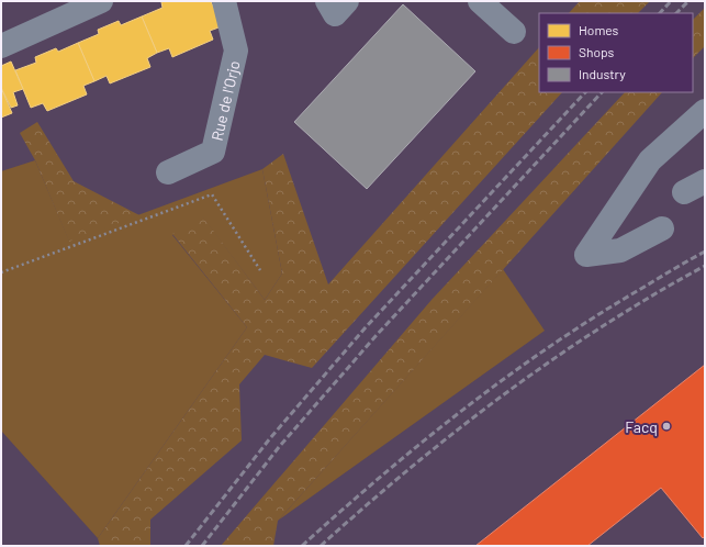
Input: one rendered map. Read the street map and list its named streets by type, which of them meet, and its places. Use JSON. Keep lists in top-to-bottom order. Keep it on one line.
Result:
{"streets":{"street":["Rue de l'Orjo"]},"places":["Facq"],"legend":["Homes","Shops","Industry"]}
